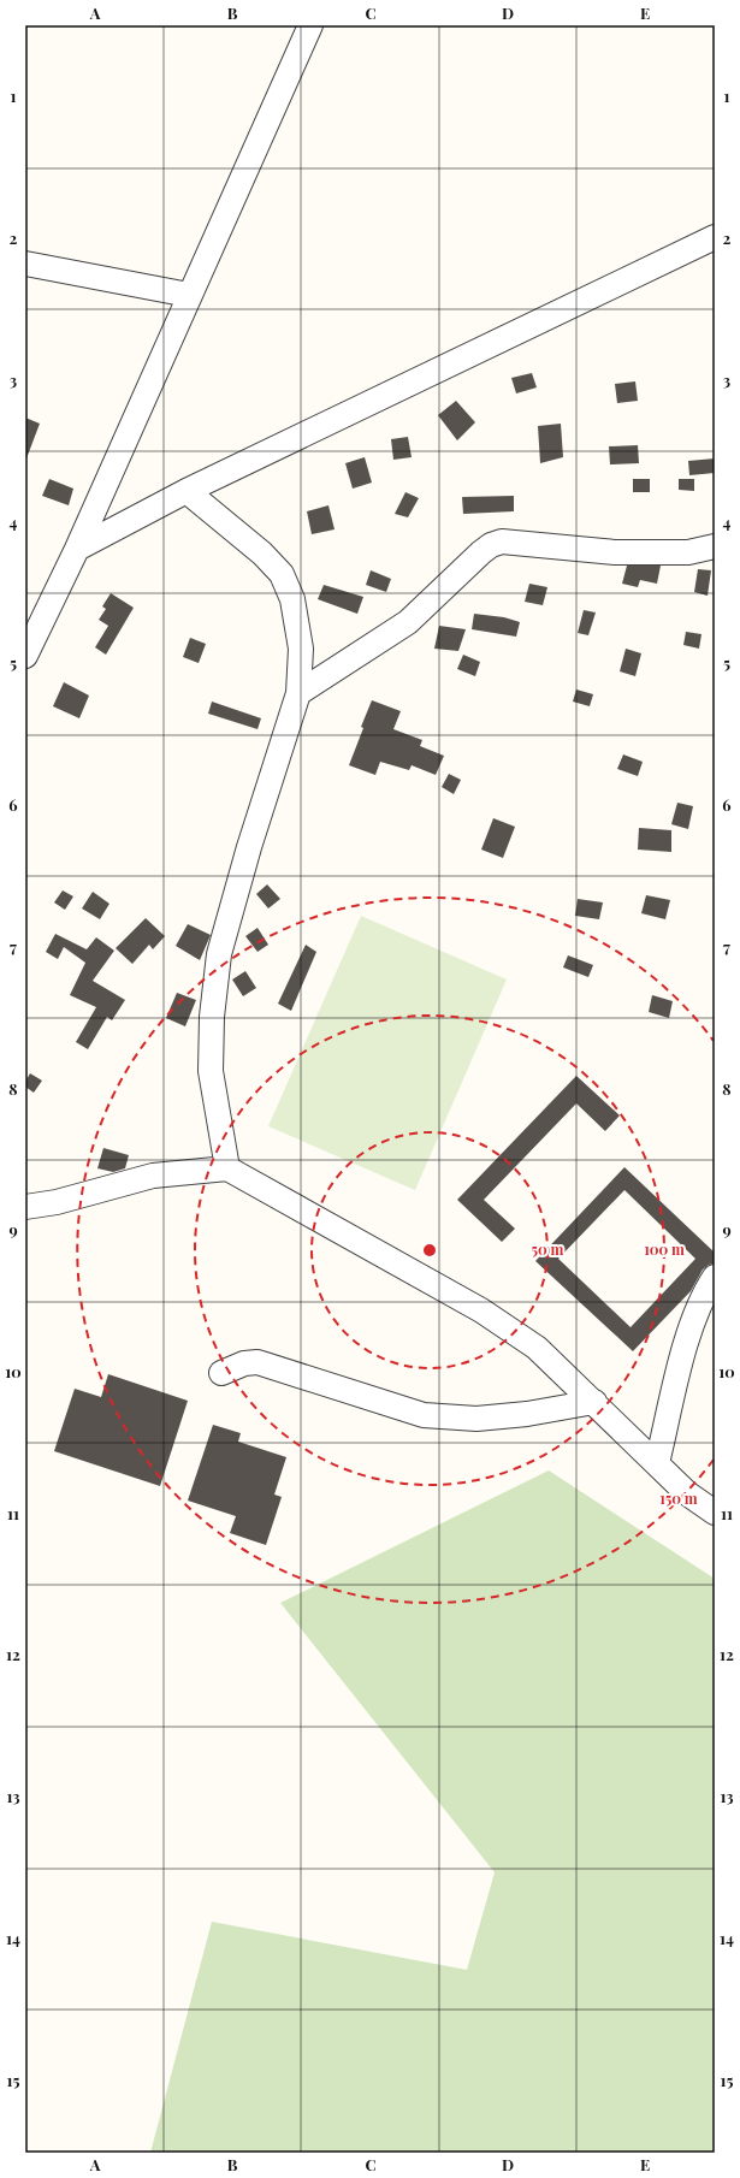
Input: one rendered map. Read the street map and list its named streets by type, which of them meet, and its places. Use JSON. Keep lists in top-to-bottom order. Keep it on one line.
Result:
{"grid":{"columns":["A","B","C","D","E"],"rows":["1","2","3","4","5","6","7","8","9","10","11","12","13","14","15"]},"rings":["50 m","100 m","150 m"]}
